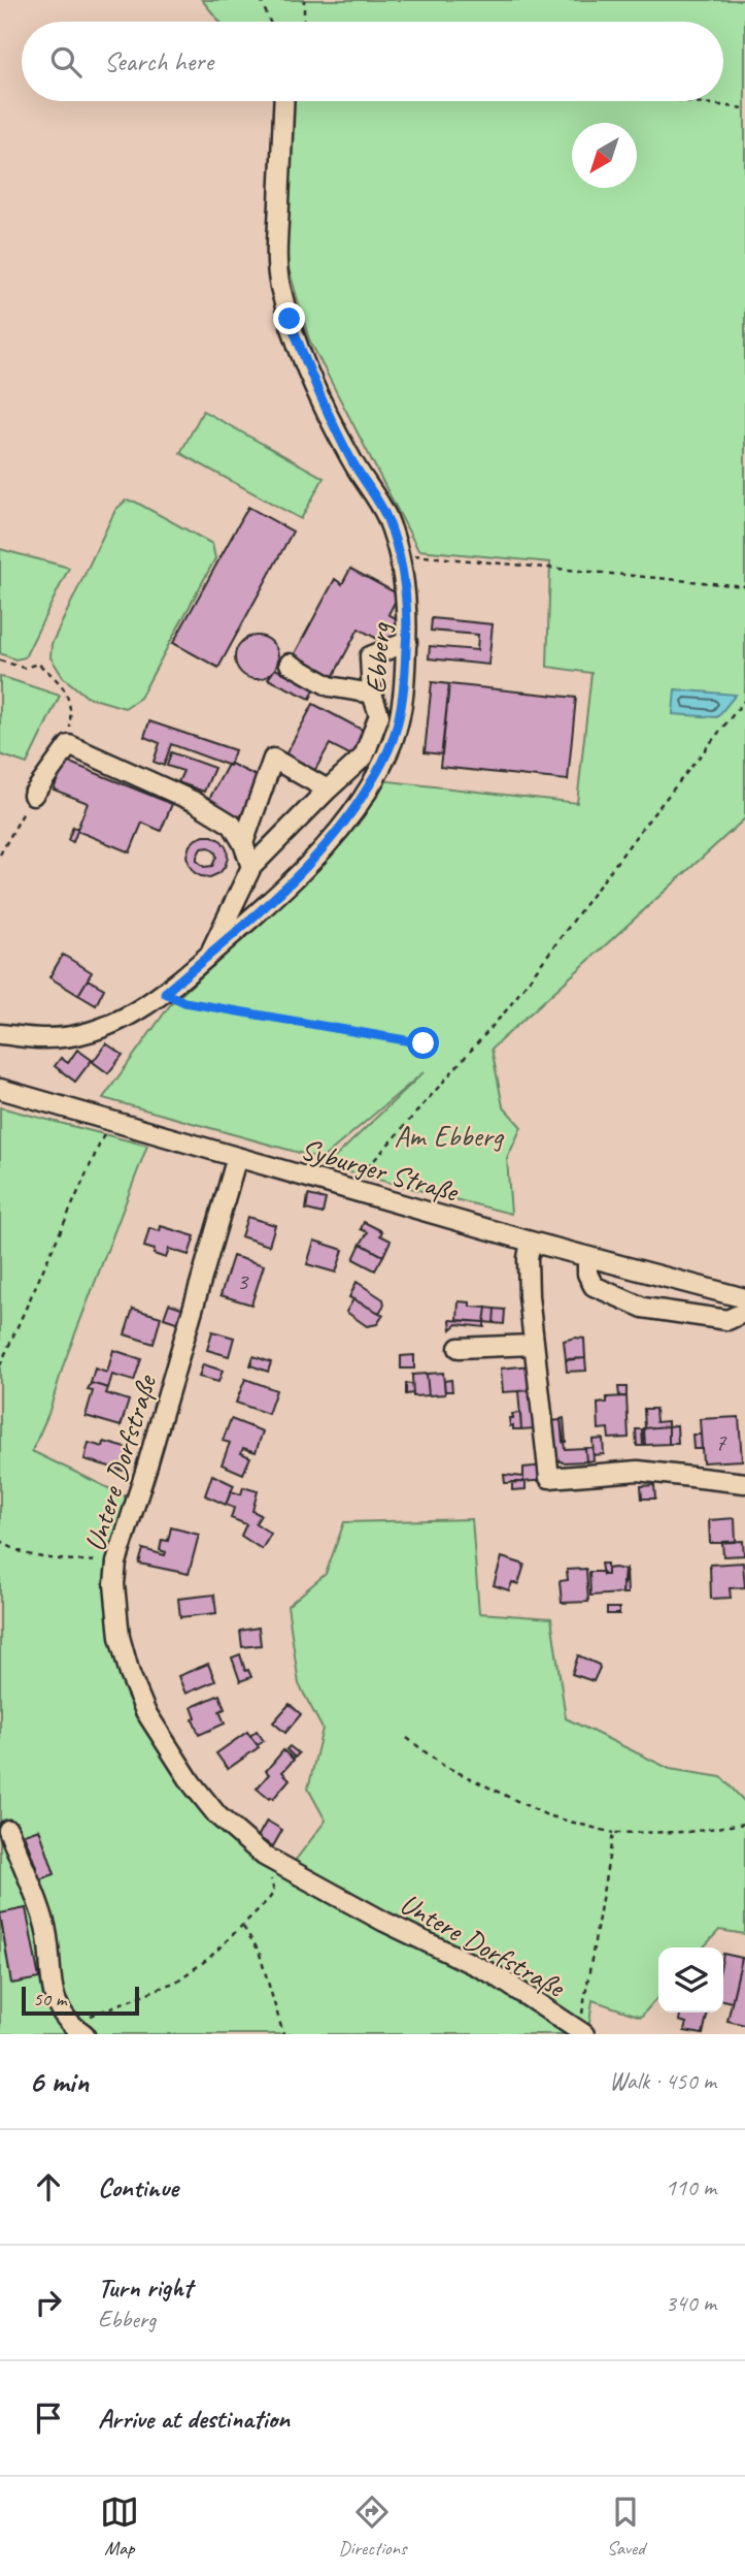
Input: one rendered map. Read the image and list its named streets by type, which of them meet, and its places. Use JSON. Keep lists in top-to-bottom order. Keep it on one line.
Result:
{"streets":{"street":["Ebberg","Syburger Straße","Untere Dorfstraße"]},"crossings":[["Syburger Straße","Untere Dorfstraße"]],"parks":["Am Ebberg"],"house_numbers":["3","7"],"scale_bar":"50 m","north":"bottom left","page":{"search":"Search here","scale":"50 m","heading":["6 min","Walk · 450 m"],"list":[["Continue","110 m"],["Turn right","Ebberg","340 m"],"Arrive at destination"],"nav":["Map","Directions","Saved"]}}
